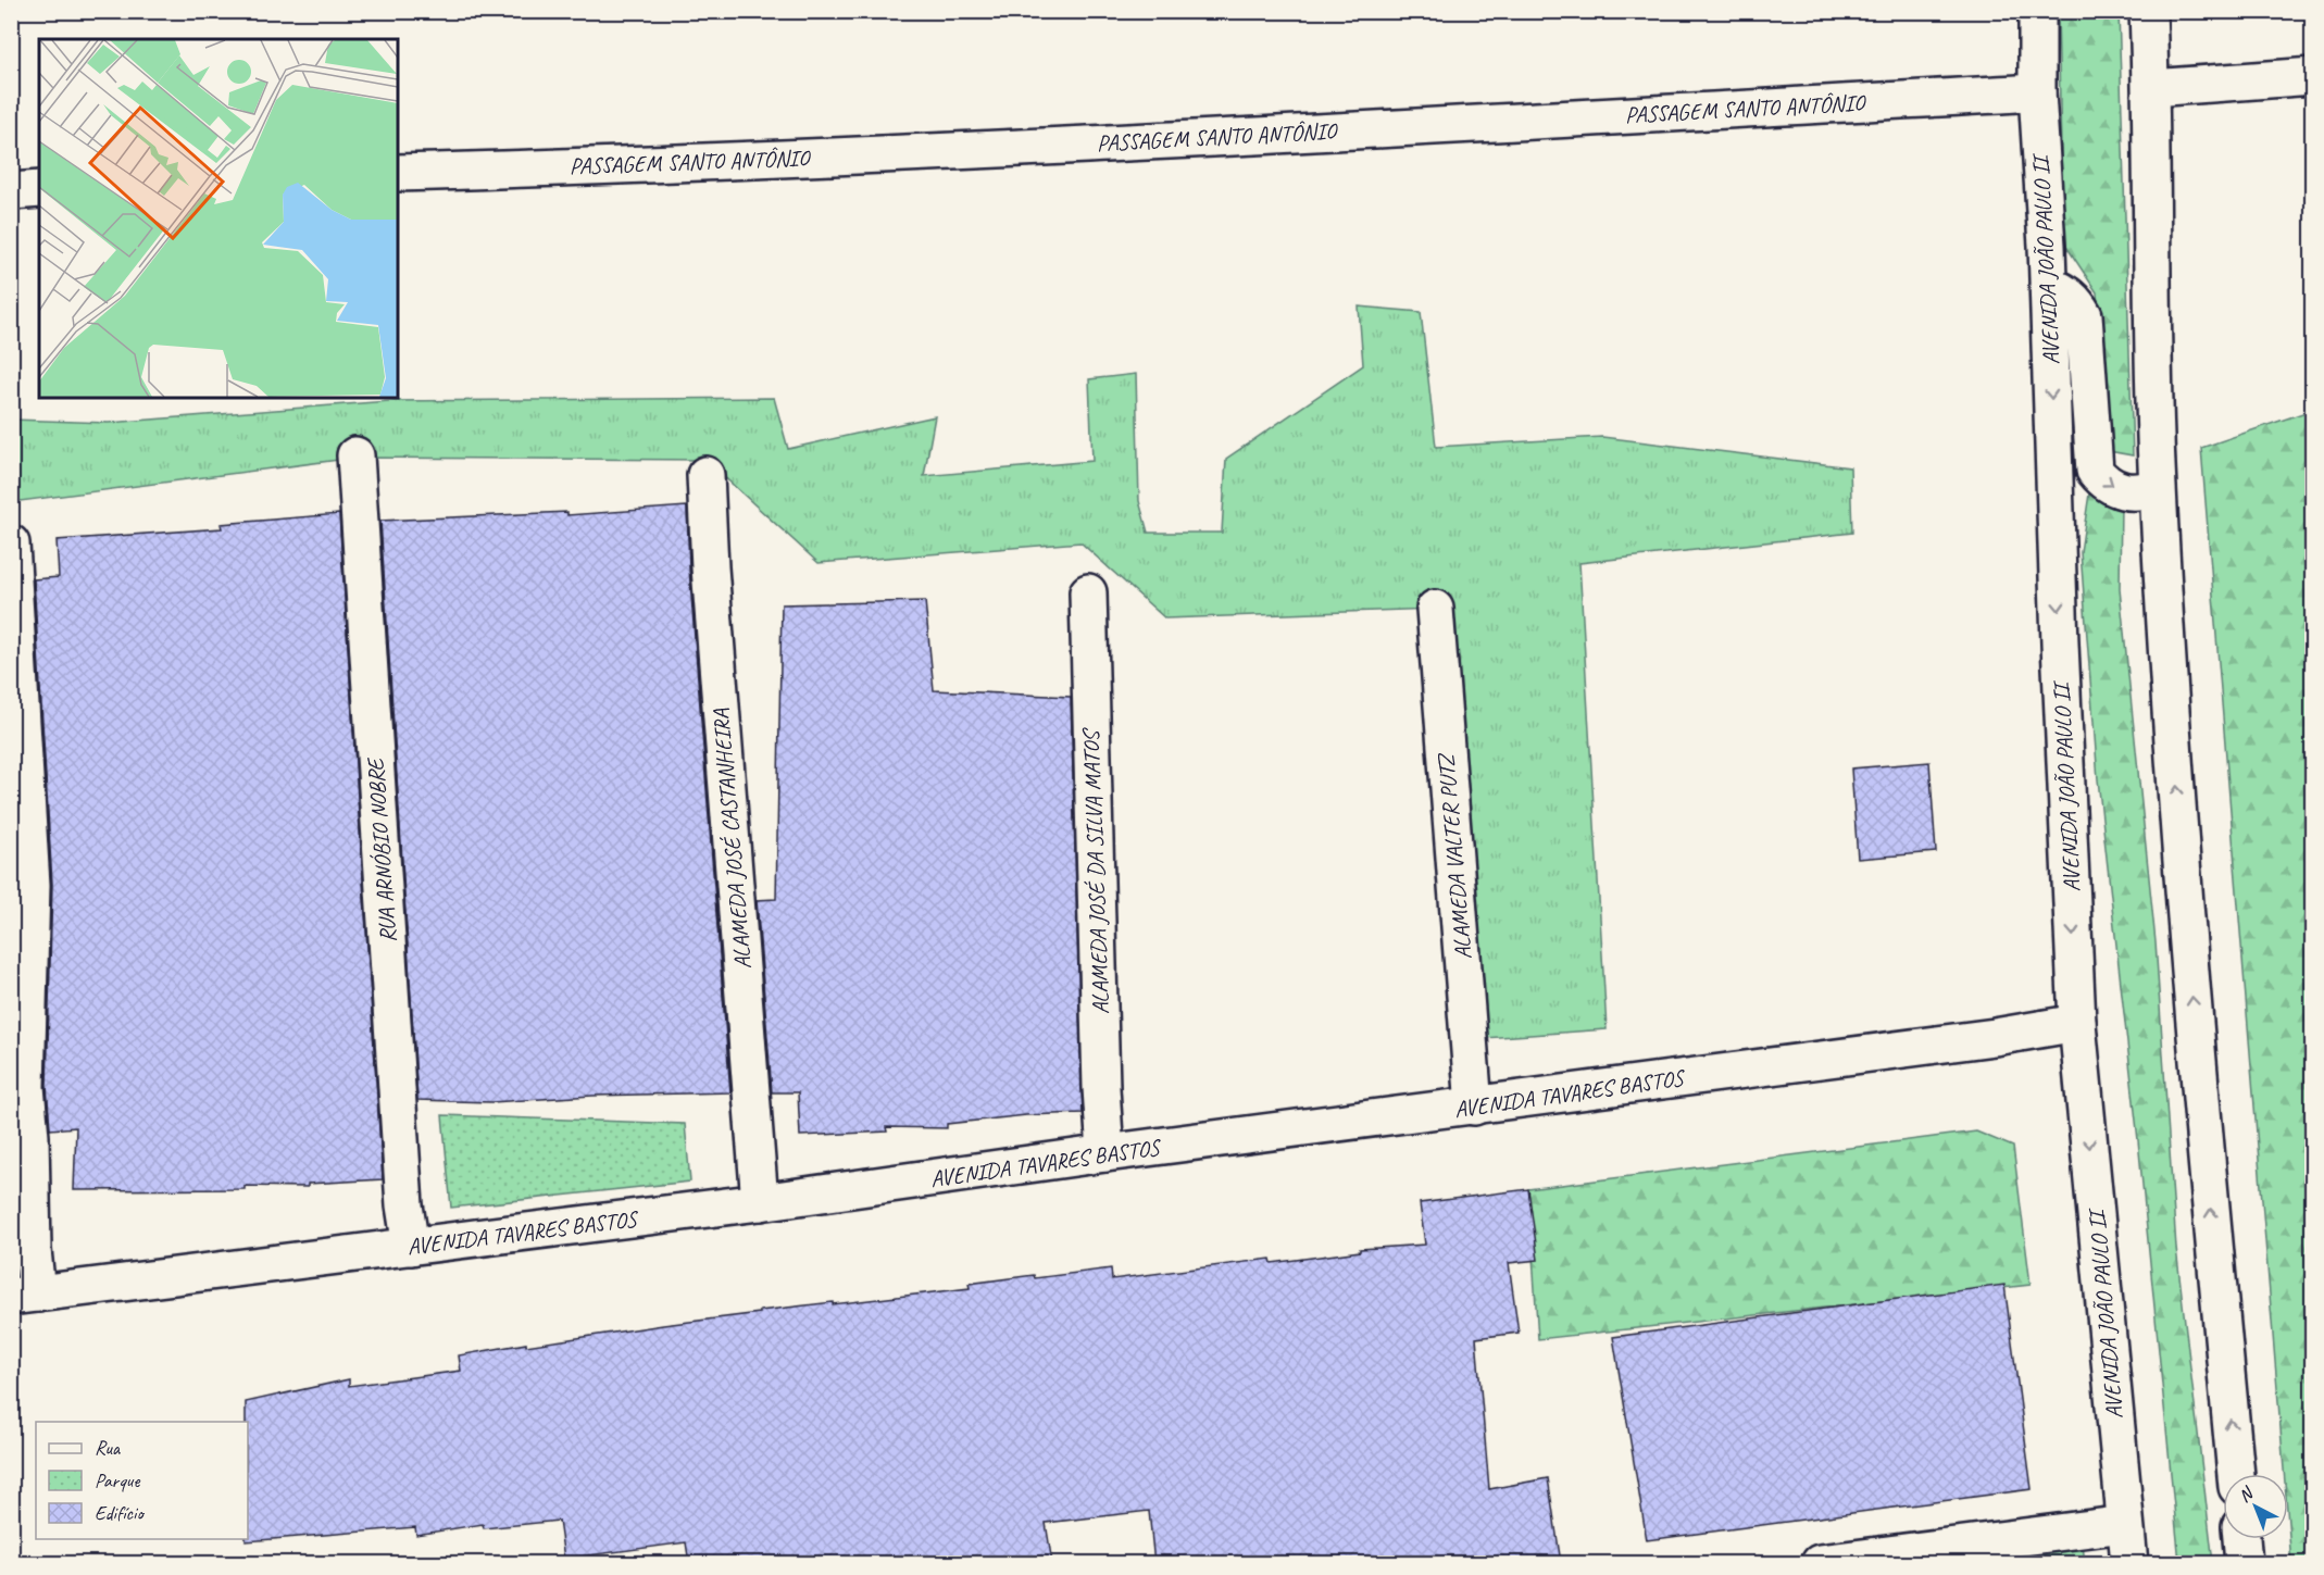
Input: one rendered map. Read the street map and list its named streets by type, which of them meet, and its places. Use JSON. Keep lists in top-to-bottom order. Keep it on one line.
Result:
{"streets":{"street":["PASSAGEM SANTO ANTÔNIO","AVENIDA JOÃO PAULO II","ALAMEDA JOSÉ CASTANHEIRA","RUA ARNÓBIO NOBRE","ALAMEDA VALTER PUTZ","ALAMEDA JOSÉ DA SILVA MATOS","AVENIDA TAVARES BASTOS"]},"crossings":[["PASSAGEM SANTO ANTÔNIO","AVENIDA JOÃO PAULO II"],["AVENIDA JOÃO PAULO II","AVENIDA TAVARES BASTOS"],["ALAMEDA JOSÉ CASTANHEIRA","AVENIDA TAVARES BASTOS"],["RUA ARNÓBIO NOBRE","AVENIDA TAVARES BASTOS"],["ALAMEDA VALTER PUTZ","AVENIDA TAVARES BASTOS"],["ALAMEDA JOSÉ DA SILVA MATOS","AVENIDA TAVARES BASTOS"]],"legend":["Rua","Parque","Edifício"],"north":"top left"}
